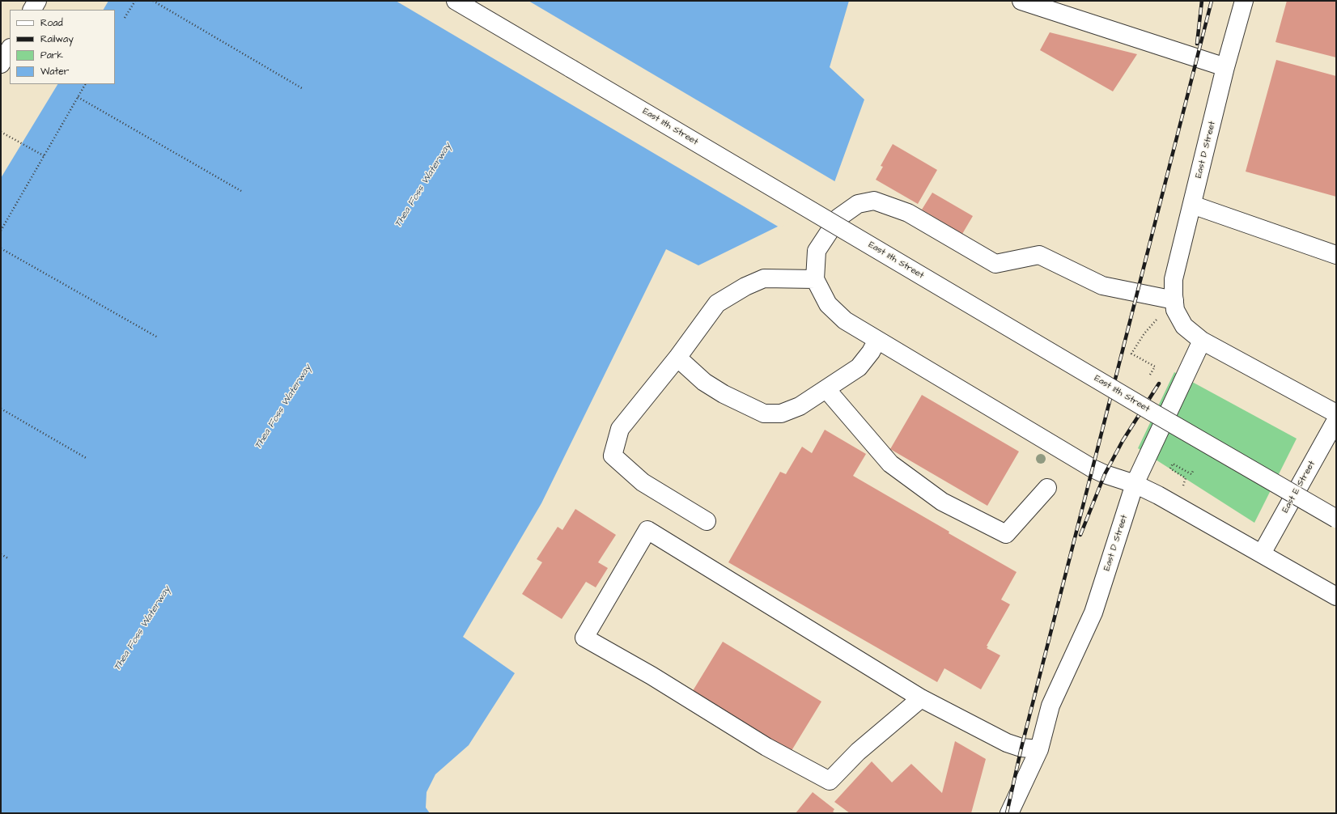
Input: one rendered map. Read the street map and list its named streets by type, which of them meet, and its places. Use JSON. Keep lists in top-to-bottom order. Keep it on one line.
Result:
{"streets":{"street":["East 11th Street","East D Street","East E Street"]},"water":["Thea Foss Waterway"],"legend":["Road","Railway","Park","Water"]}
